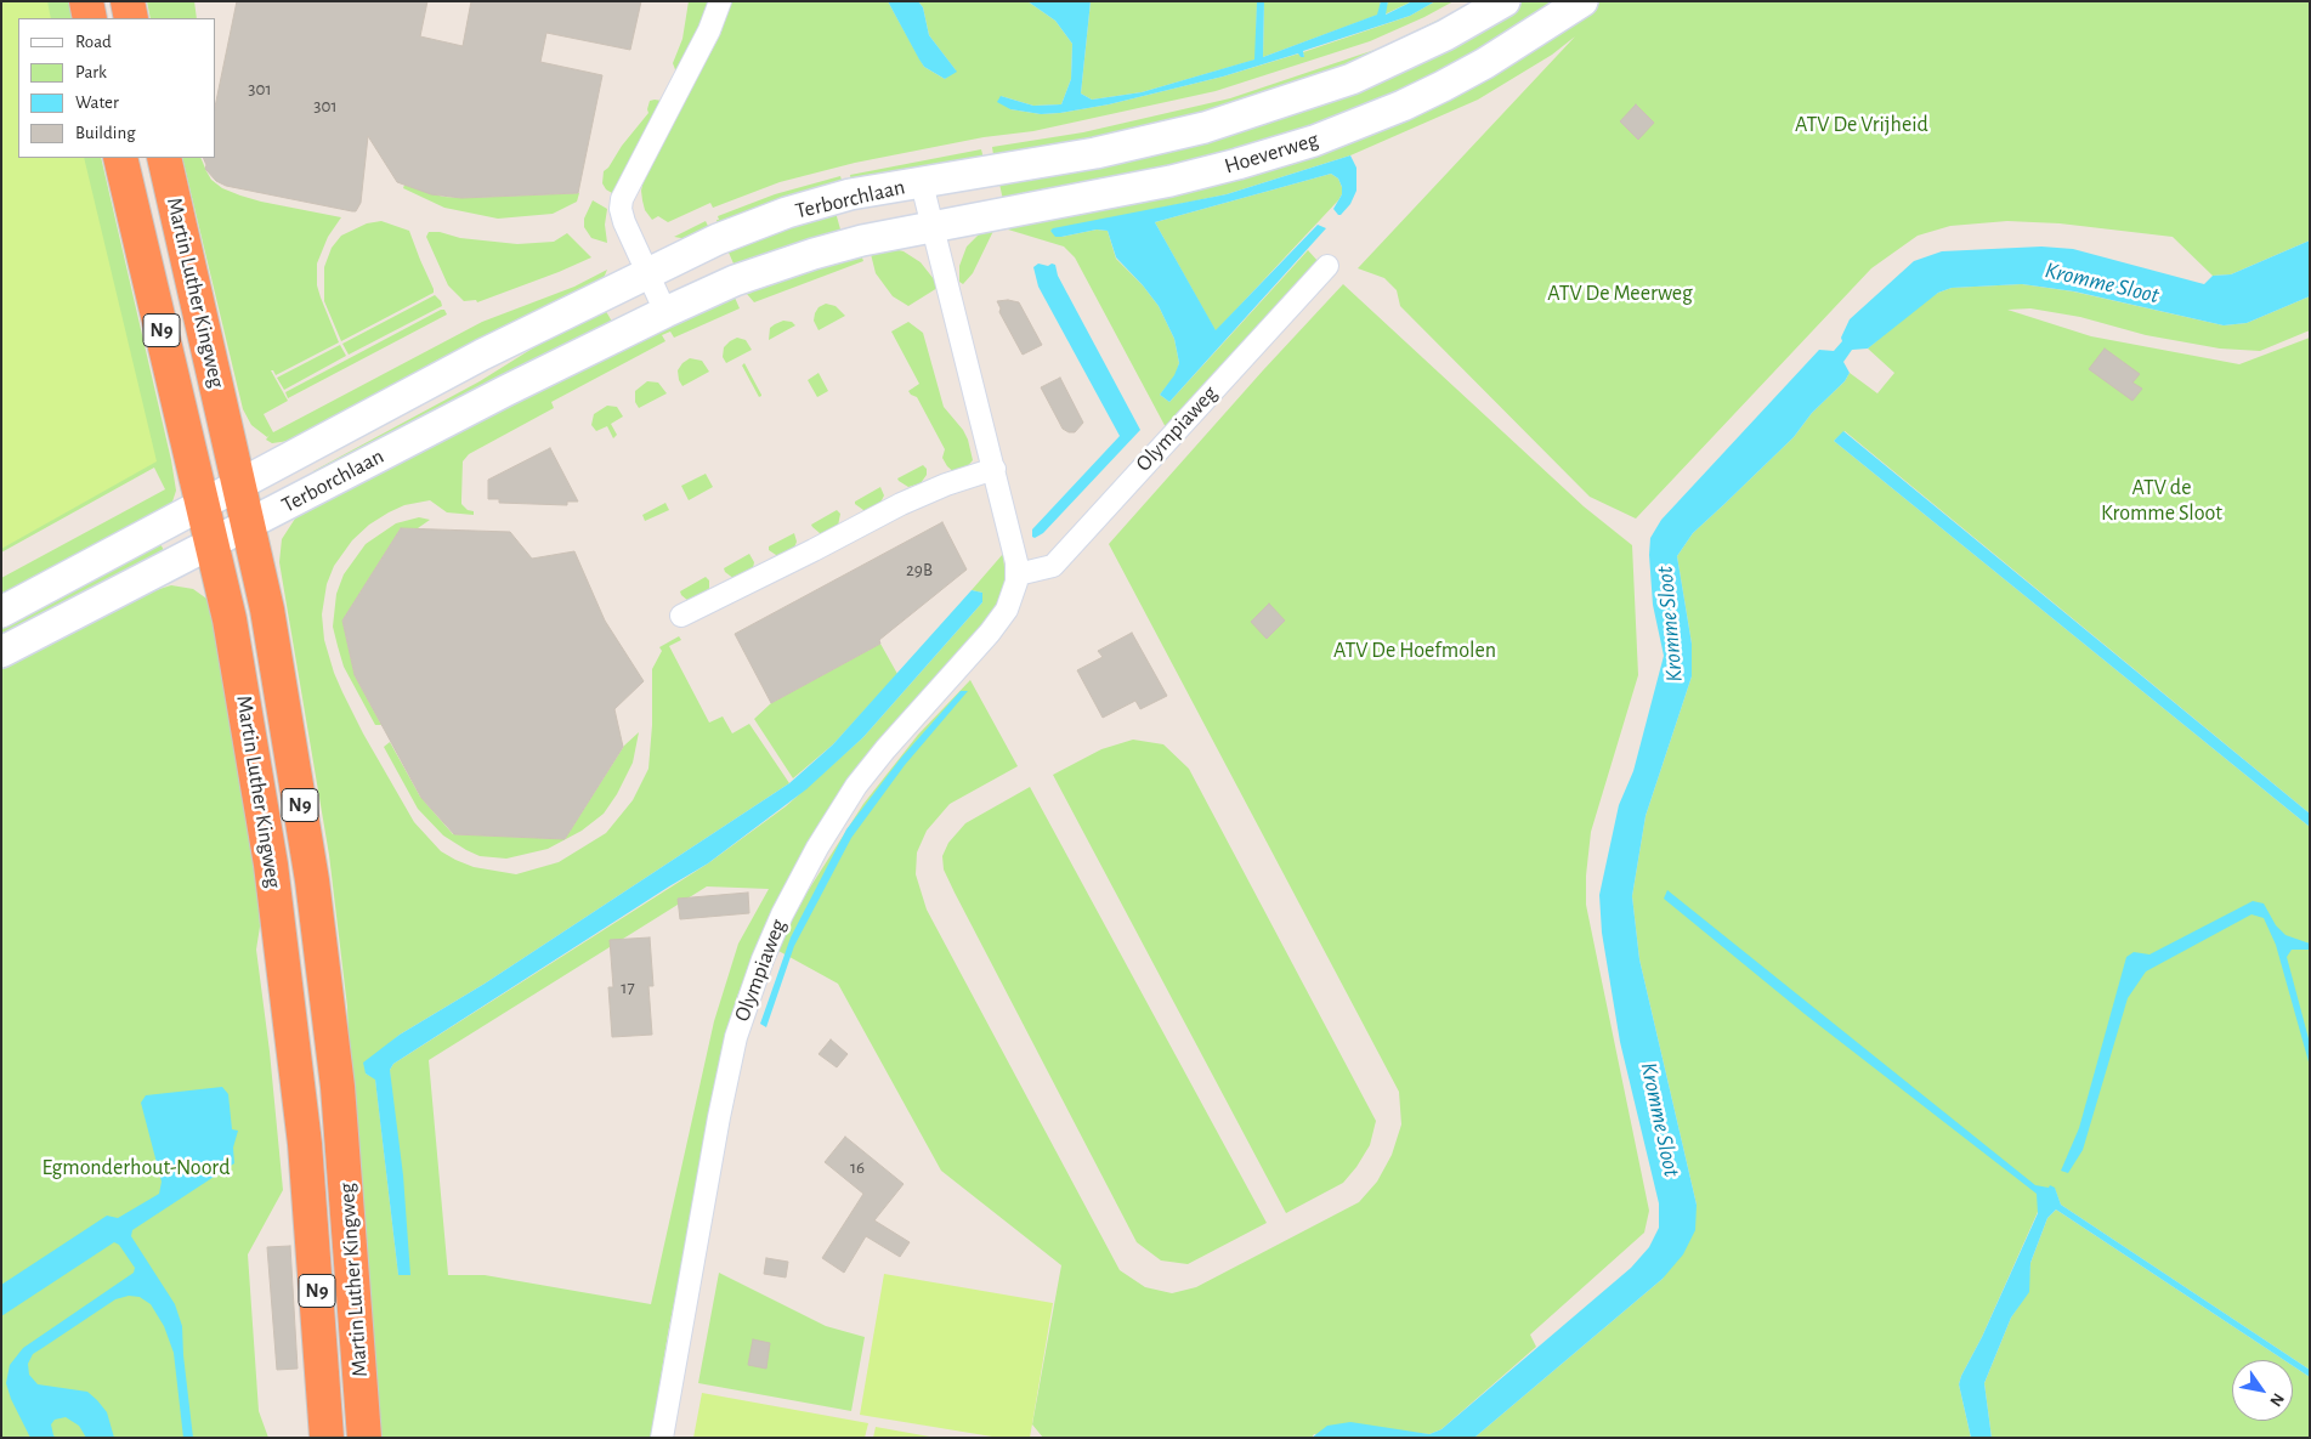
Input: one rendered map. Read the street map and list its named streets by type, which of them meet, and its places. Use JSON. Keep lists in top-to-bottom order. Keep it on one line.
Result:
{"streets":{"highway":["Martin Luther Kingweg","N9"],"main road":["Hoeverweg","Terborchlaan"],"street":["Olympiaweg"]},"crossings":[["Hoeverweg","Terborchlaan"],["Hoeverweg","Olympiaweg"],["Terborchlaan","Martin Luther Kingweg"],["Terborchlaan","Olympiaweg"],["Martin Luther Kingweg","N9"]],"water":["Kromme Sloot"],"parks":["ATV De Vrijheid","ATV De Meerweg","ATV de Kromme Sloot","ATV De Hoefmolen","Egmonderhout-Noord"],"house_numbers":["301","301","29B","17","16"],"legend":["Road","Park","Water","Building"],"north":"bottom right"}
